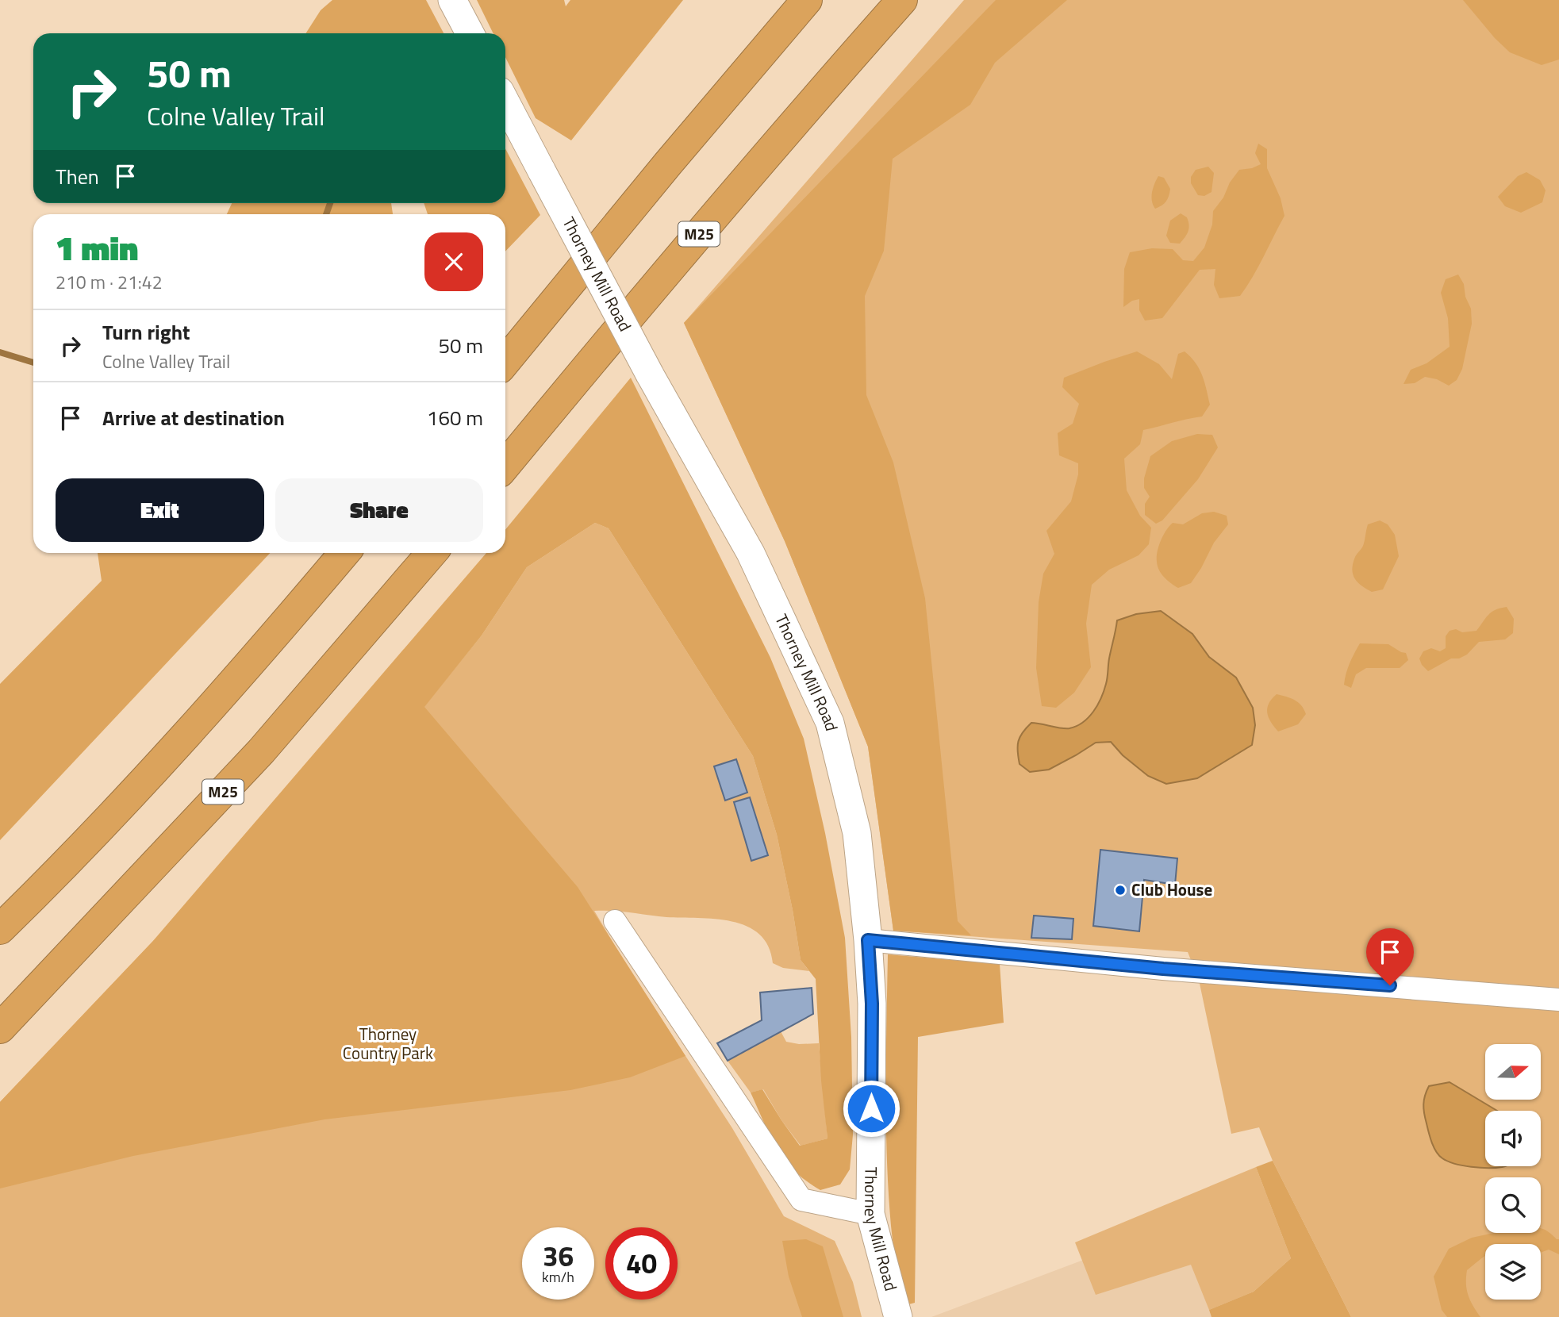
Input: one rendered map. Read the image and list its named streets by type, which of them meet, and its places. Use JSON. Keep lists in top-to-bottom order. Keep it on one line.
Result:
{"streets":{"highway":["M25"],"street":["Thorney Mill Road"]},"parks":["Thorney Country Park"],"places":["Club House"],"north":"right","page":{"turn":["50 m","Colne Valley Trail"],"then":"Then","heading":["1 min","210 m · 21:42"],"list":[{"name":"Turn right","note":"Colne Valley Trail","value":"50 m"},{"name":"Arrive at destination","value":"160 m"}],"buttons":["Exit","Share"],"speed":"36 km/h","limit":"40"}}
